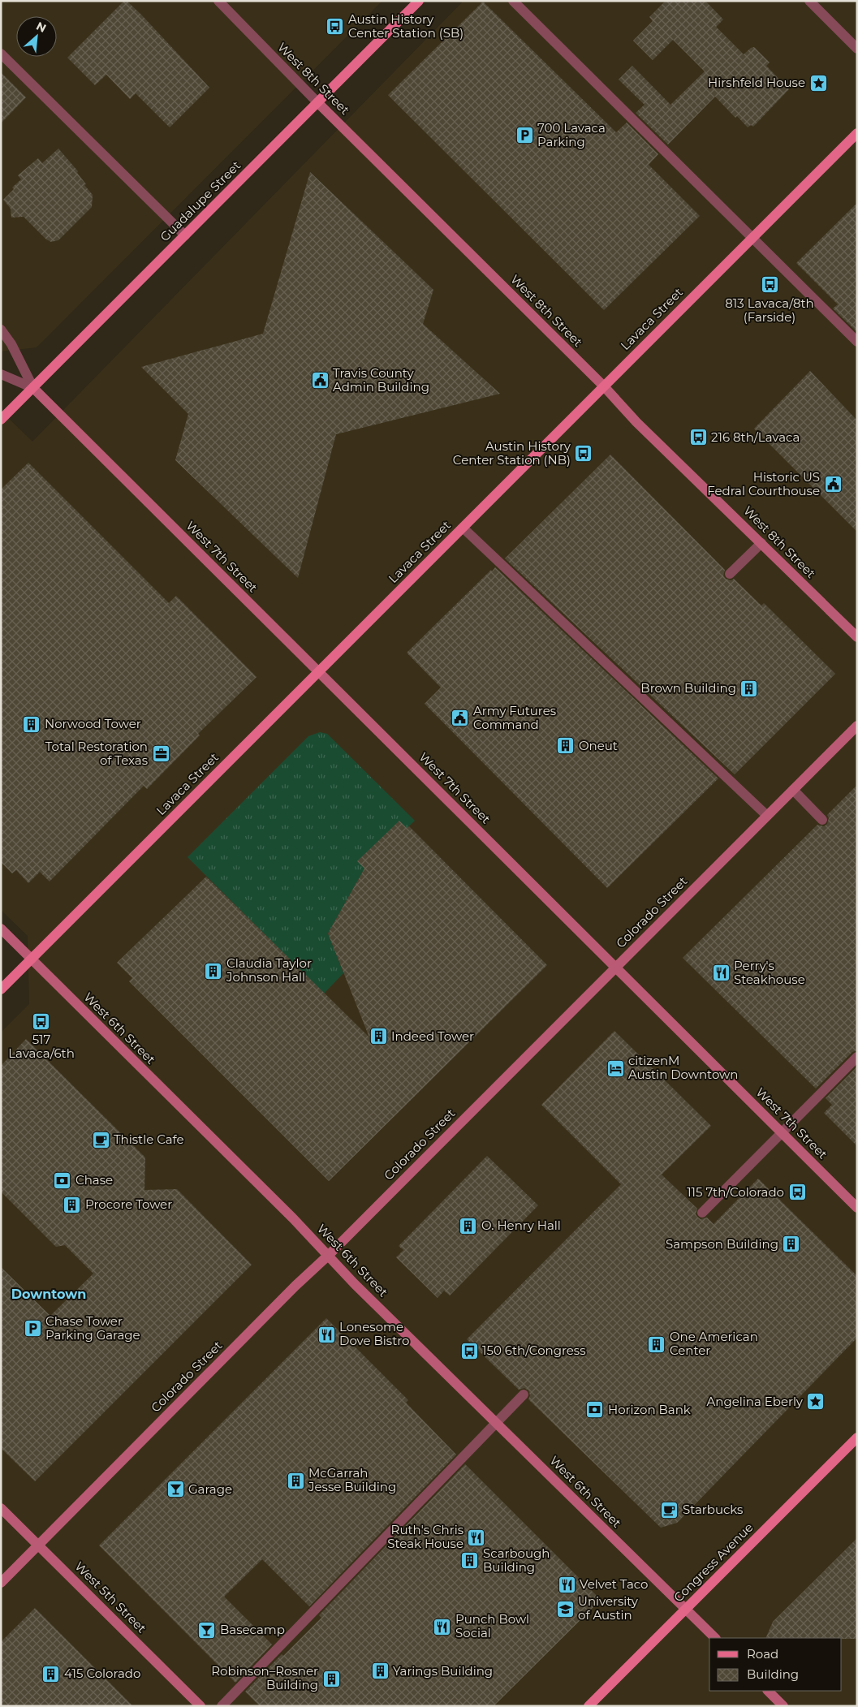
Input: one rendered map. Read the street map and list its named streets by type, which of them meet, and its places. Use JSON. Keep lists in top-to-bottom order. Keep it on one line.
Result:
{"streets":{"main road":["West 8th Street","Guadalupe Street","Lavaca Street","West 7th Street","Colorado Street","West 6th Street","Congress Avenue","West 5th Street"]},"crossings":[["West 8th Street","Guadalupe Street"],["West 8th Street","Lavaca Street"],["Guadalupe Street","West 7th Street"],["Lavaca Street","West 7th Street"],["Lavaca Street","West 6th Street"],["West 7th Street","Colorado Street"],["Colorado Street","West 6th Street"],["Colorado Street","West 5th Street"],["West 6th Street","Congress Avenue"]],"districts":["Downtown"],"places":{"bus stop":["Austin History Center Station (SB)","813 Lavaca/8th (Farside)","216 8th/Lavaca","Austin History Center Station (NB)","517 Lavaca/6th","115 7th/Colorado","150 6th/Congress"],"place":["Hirshfeld House","Angelina Eberly"],"parking":["700 Lavaca Parking","Chase Tower Parking Garage"],"public building":["Travis County Admin Building","Historic US Fedral Courthouse","Army Futures Command"],"building":["Brown Building","Norwood Tower","Oneut","Claudia Taylor Johnson Hall","Indeed Tower","Procore Tower","O. Henry Hall","Sampson Building","One American Center","McGarrah Jesse Building","Scarbough Building","Yarings Building","415 Colorado","Robinson–Rosner Building"],"office":["Total Restoration of Texas"],"restaurant":["Perry's Steakhouse","Lonesome Dove Bistro","Ruth's Chris Steak House","Velvet Taco","Punch Bowl Social"],"hotel":["citizenM Austin Downtown"],"cafe":["Thistle Cafe","Starbucks"],"bank":["Chase","Horizon Bank"],"bar":["Garage","Basecamp"],"school or university":["University of Austin"]},"legend":["Road","Building"],"north":"top right"}
